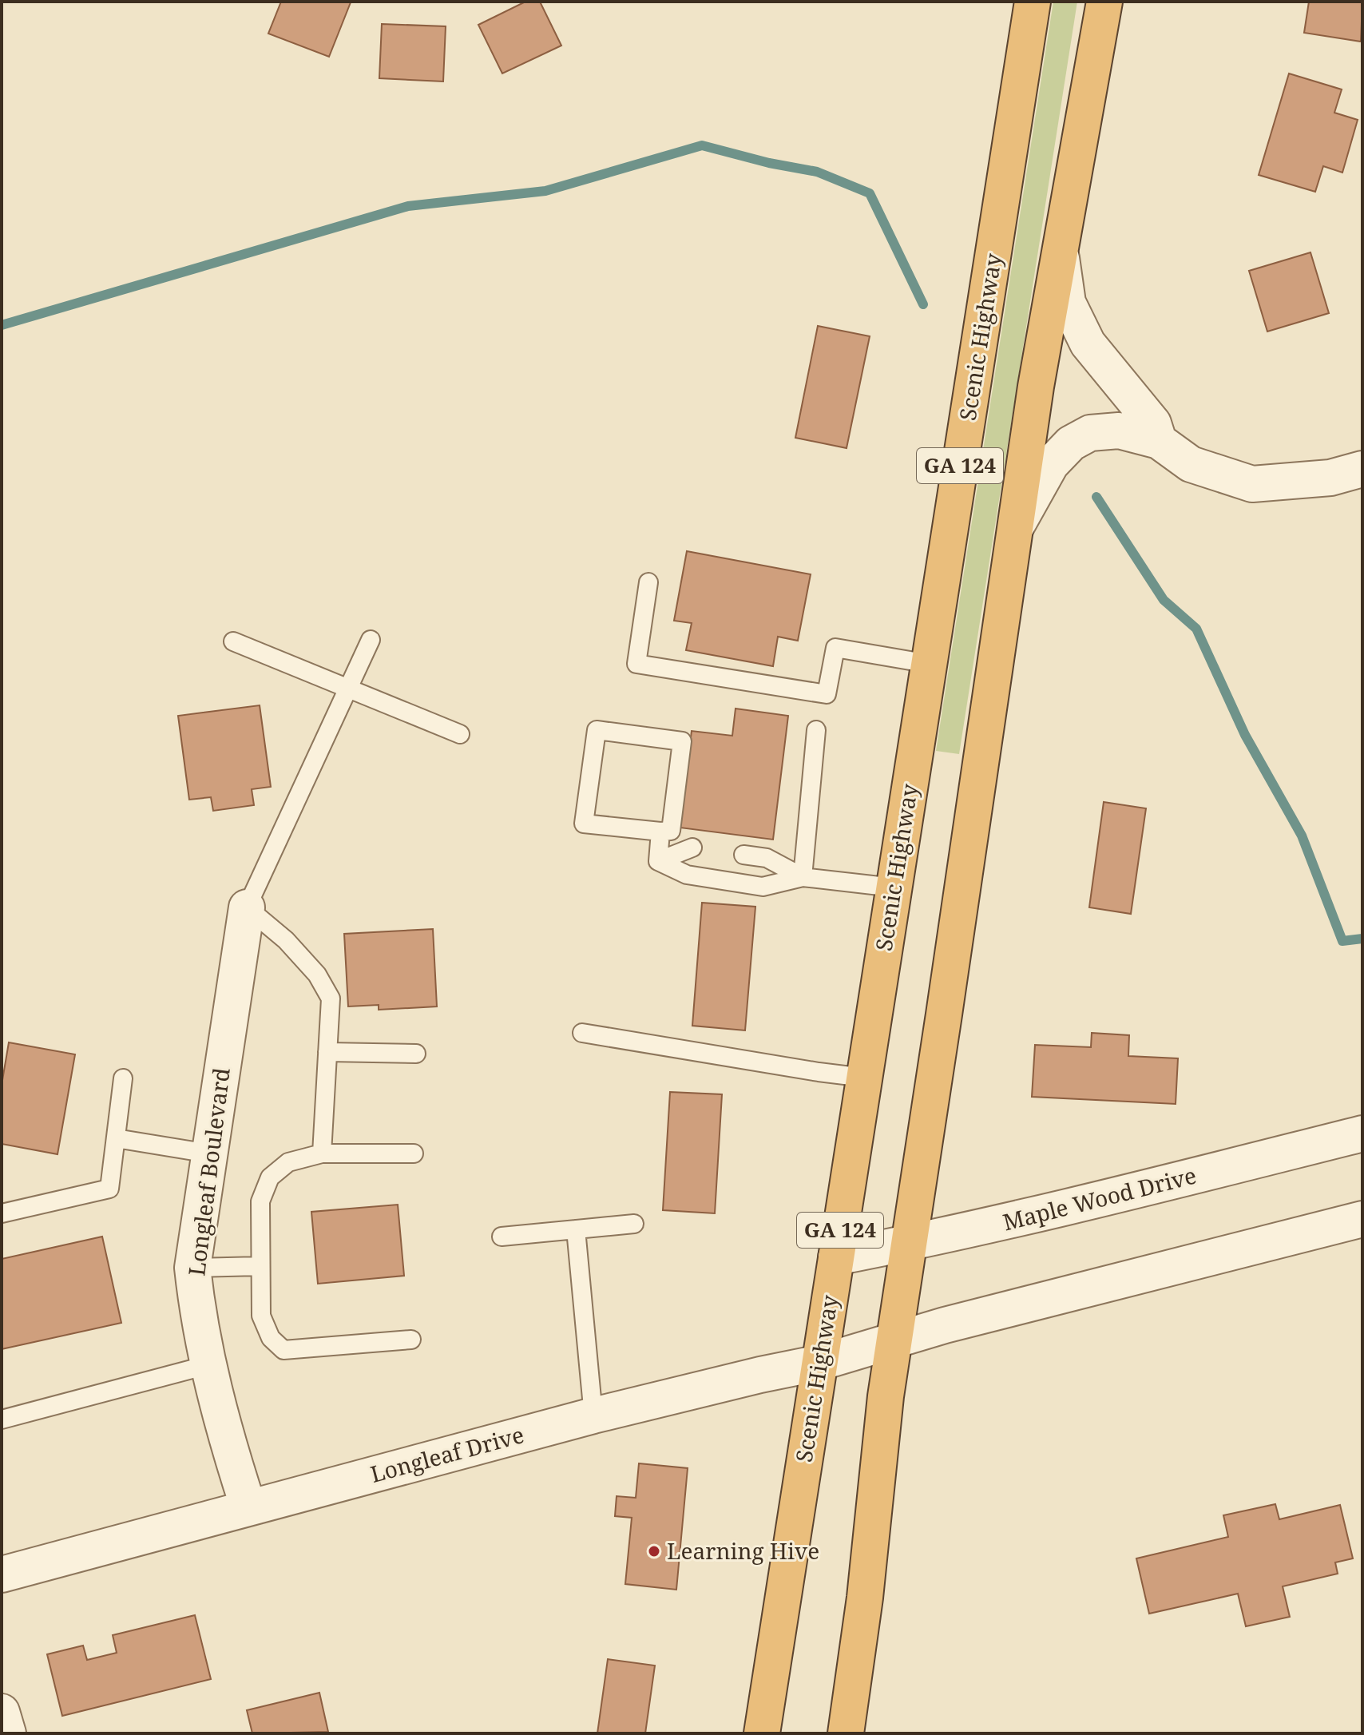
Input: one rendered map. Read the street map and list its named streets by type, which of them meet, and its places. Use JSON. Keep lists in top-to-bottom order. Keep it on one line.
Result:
{"streets":{"highway":["Scenic Highway","GA 124"],"street":["Longleaf Boulevard","Maple Wood Drive","Longleaf Drive"]},"crossings":[["Scenic Highway","Maple Wood Drive"],["Scenic Highway","Longleaf Drive"],["GA 124","Maple Wood Drive"],["GA 124","Longleaf Drive"],["Longleaf Boulevard","Longleaf Drive"]],"places":["Learning Hive"]}
